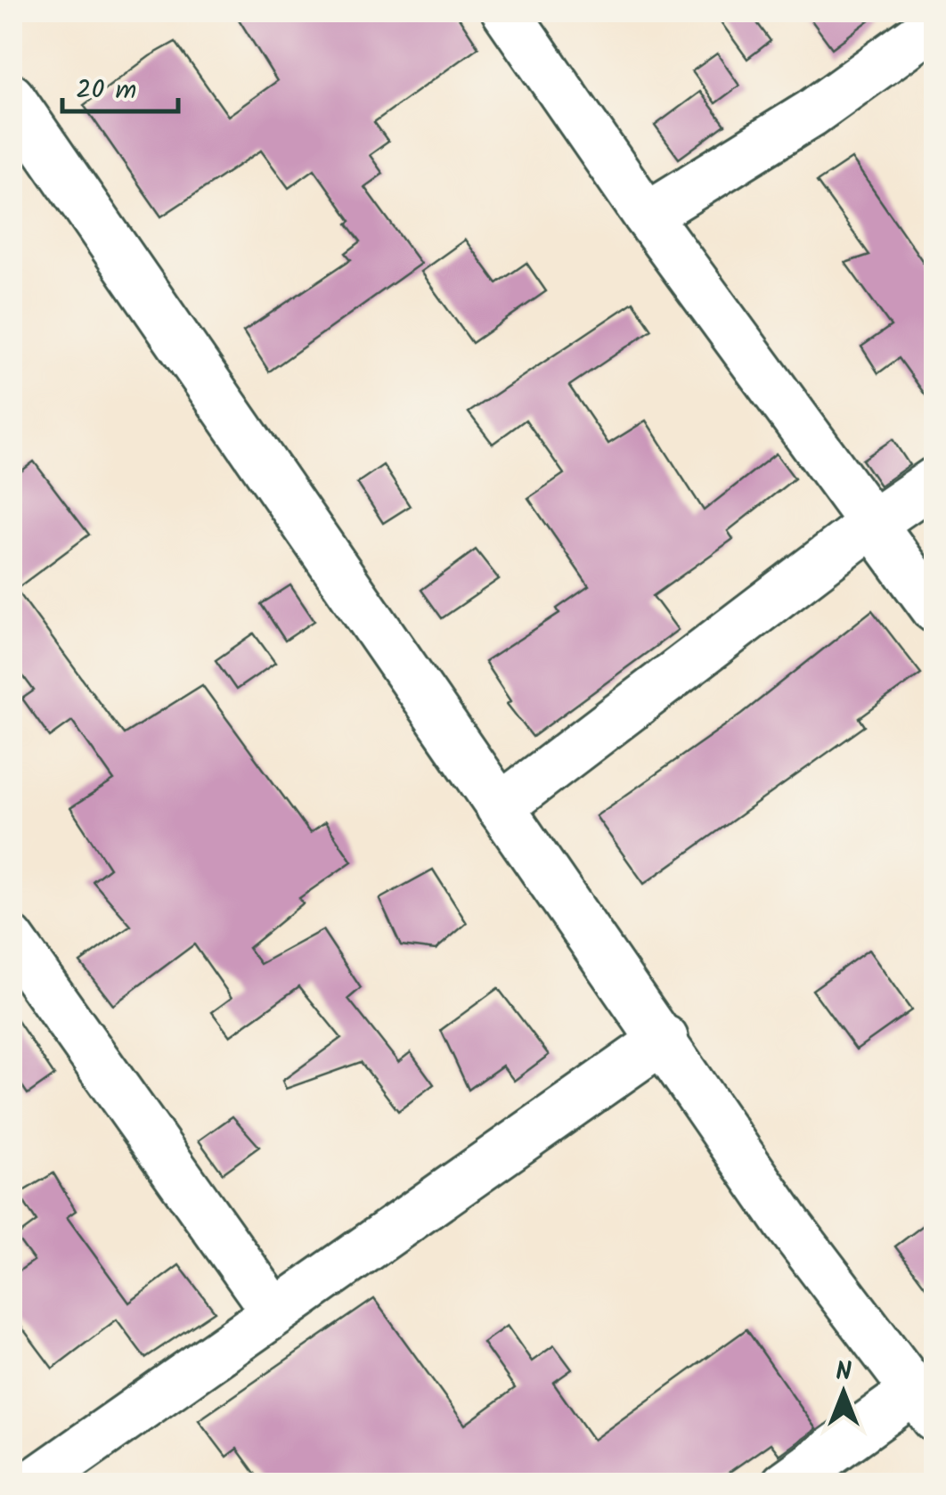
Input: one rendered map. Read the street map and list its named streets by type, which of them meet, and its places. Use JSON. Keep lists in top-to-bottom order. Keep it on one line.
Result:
{"scale_bar":"20 m","north":"top"}
